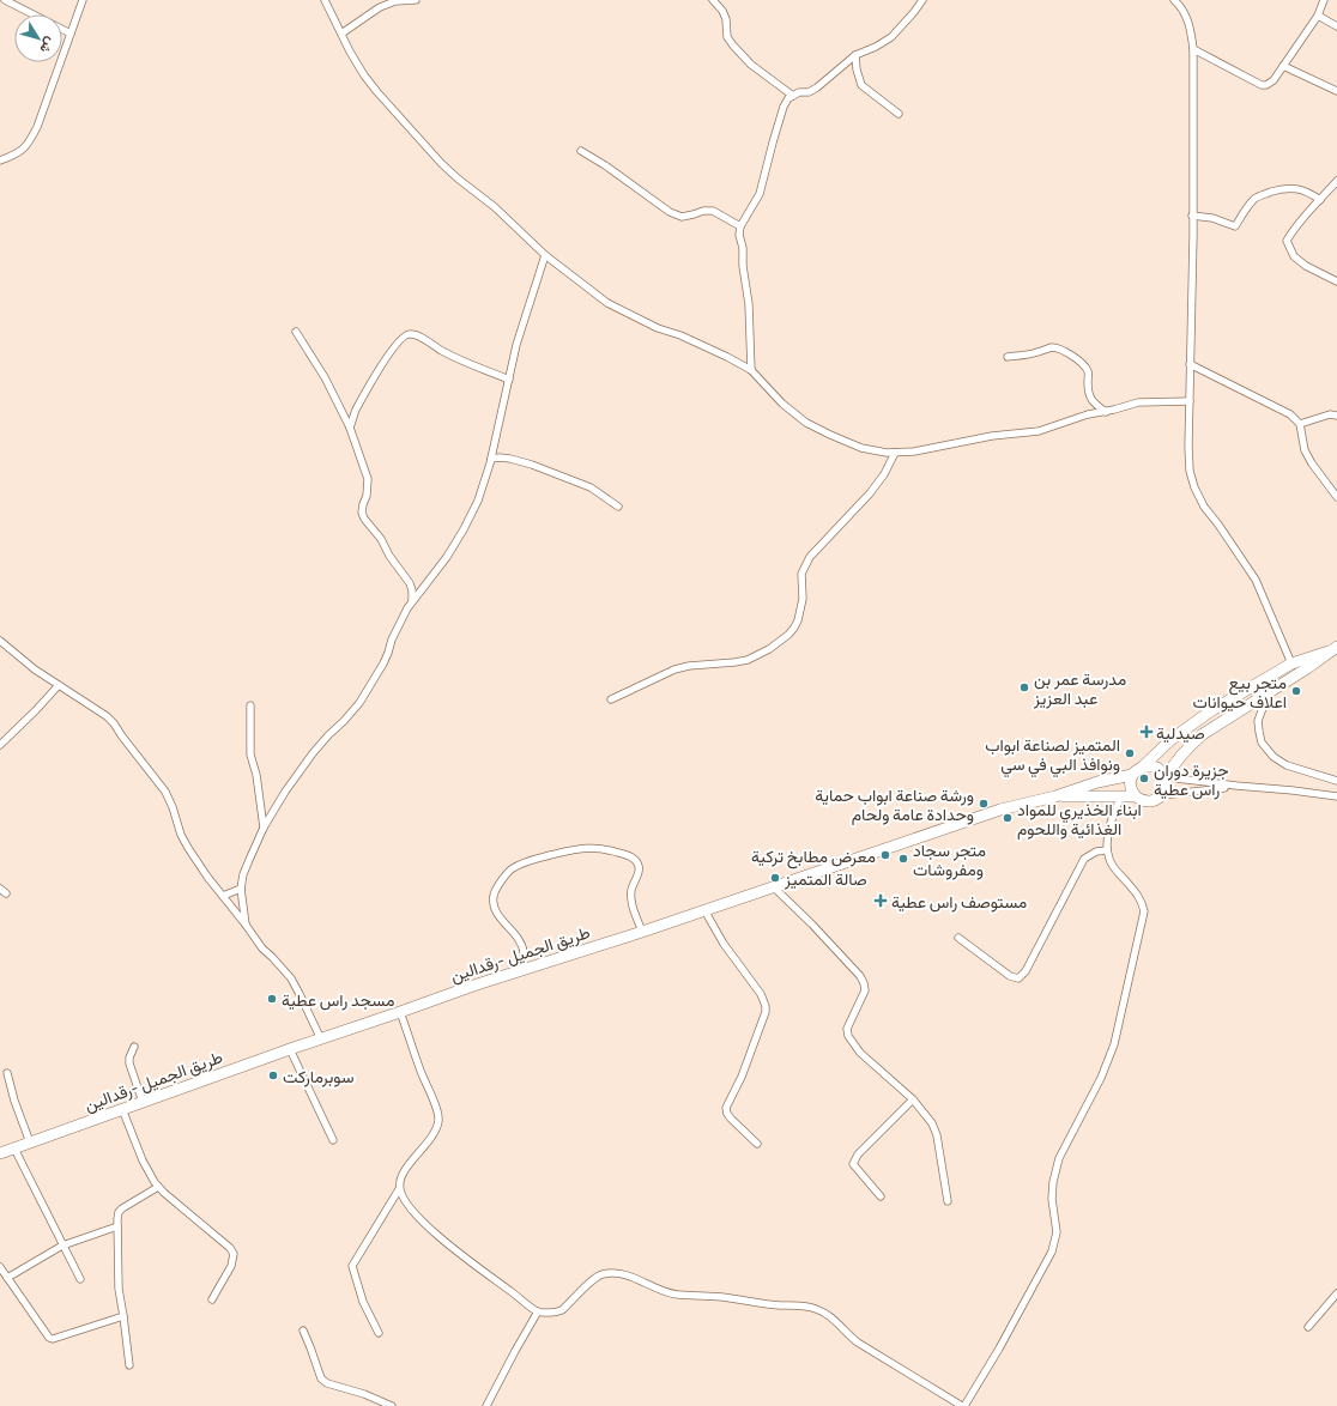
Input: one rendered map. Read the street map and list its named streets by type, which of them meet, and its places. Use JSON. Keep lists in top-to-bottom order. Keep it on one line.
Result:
{"streets":{"main road":["طريق الجميل -رقدالين"]},"places":{"other":["مدرسة عمر بن عبد العزيز","متجر بيع اعلاف حيوانات","المتميز لصناعة ابواب ونوافذ البي في سي","جزيرة دوران راس عطية","ورشة صناعة ابواب حماية وحدادة عامة ولحام","ابناء الخذيري للمواد الغذائية واللحوم","معرض مطابخ تركية","متجر سجاد ومفروشات","صالة المتميز","مسجد راس عطية","سوبرماركت"],"health":["صيدلية","مستوصف راس عطية"]},"north":"bottom right"}
